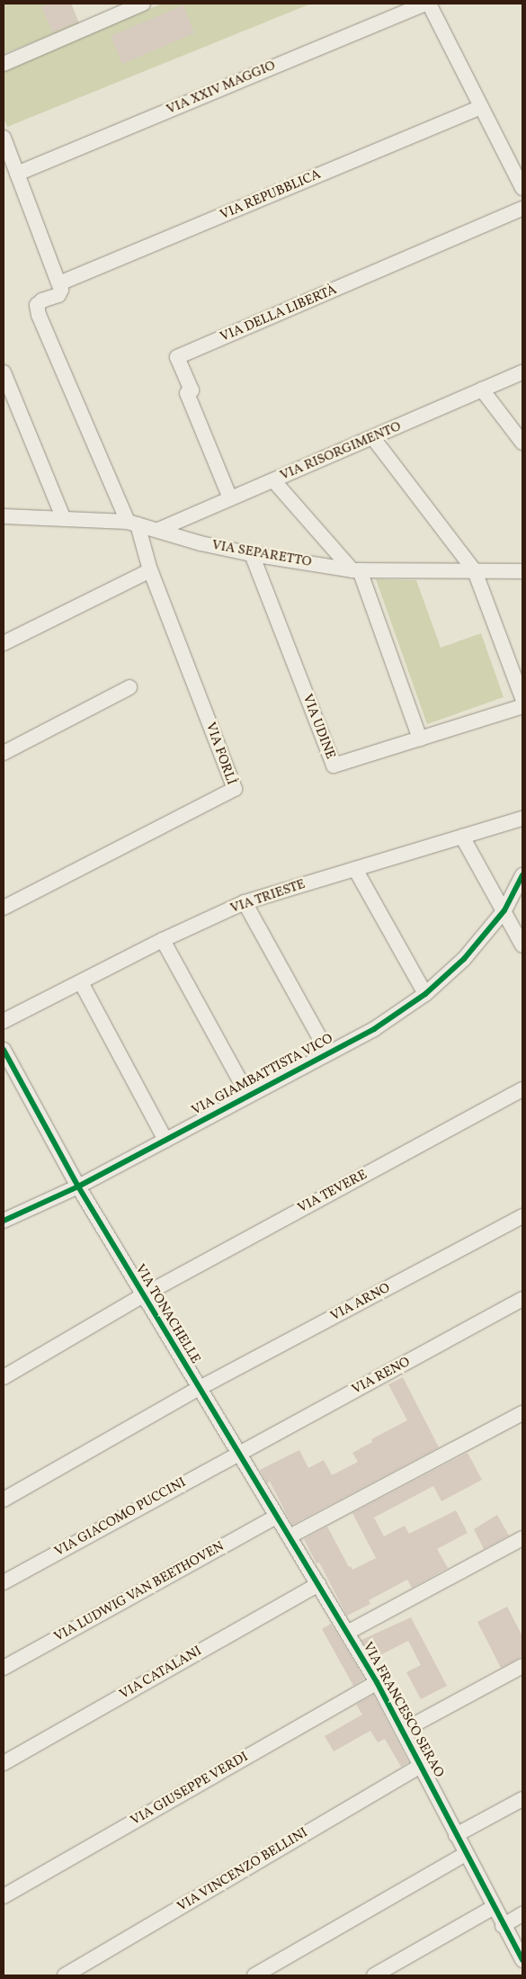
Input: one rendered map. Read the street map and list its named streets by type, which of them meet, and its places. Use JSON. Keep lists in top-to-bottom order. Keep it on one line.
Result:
{"streets":{"street":["VIA XXIV MAGGIO","VIA REPUBBLICA","VIA DELLA LIBERTÀ","VIA RISORGIMENTO","VIA SEPARETTO","VIA UDINE","VIA FORLÌ","VIA TRIESTE","VIA GIAMBATTISTA VICO","VIA TEVERE","VIA ARNO","VIA TONACHELLE","VIA RENO","VIA GIACOMO PUCCINI","VIA LUDWIG VAN BEETHOVEN","VIA CATALANI","VIA FRANCESCO SERAO","VIA GIUSEPPE VERDI","VIA VINCENZO BELLINI"]},"crossings":[["VIA REPUBBLICA","VIA SEPARETTO"],["VIA REPUBBLICA","VIA FORLÌ"],["VIA DELLA LIBERTÀ","VIA RISORGIMENTO"],["VIA RISORGIMENTO","VIA SEPARETTO"],["VIA SEPARETTO","VIA UDINE"],["VIA SEPARETTO","VIA FORLÌ"],["VIA GIAMBATTISTA VICO","VIA TONACHELLE"],["VIA TEVERE","VIA TONACHELLE"],["VIA ARNO","VIA TONACHELLE"],["VIA TONACHELLE","VIA RENO"],["VIA TONACHELLE","VIA GIACOMO PUCCINI"],["VIA TONACHELLE","VIA FRANCESCO SERAO"],["VIA RENO","VIA GIACOMO PUCCINI"],["VIA RENO","VIA FRANCESCO SERAO"],["VIA GIACOMO PUCCINI","VIA FRANCESCO SERAO"],["VIA LUDWIG VAN BEETHOVEN","VIA FRANCESCO SERAO"],["VIA CATALANI","VIA FRANCESCO SERAO"],["VIA FRANCESCO SERAO","VIA GIUSEPPE VERDI"],["VIA FRANCESCO SERAO","VIA VINCENZO BELLINI"]]}
